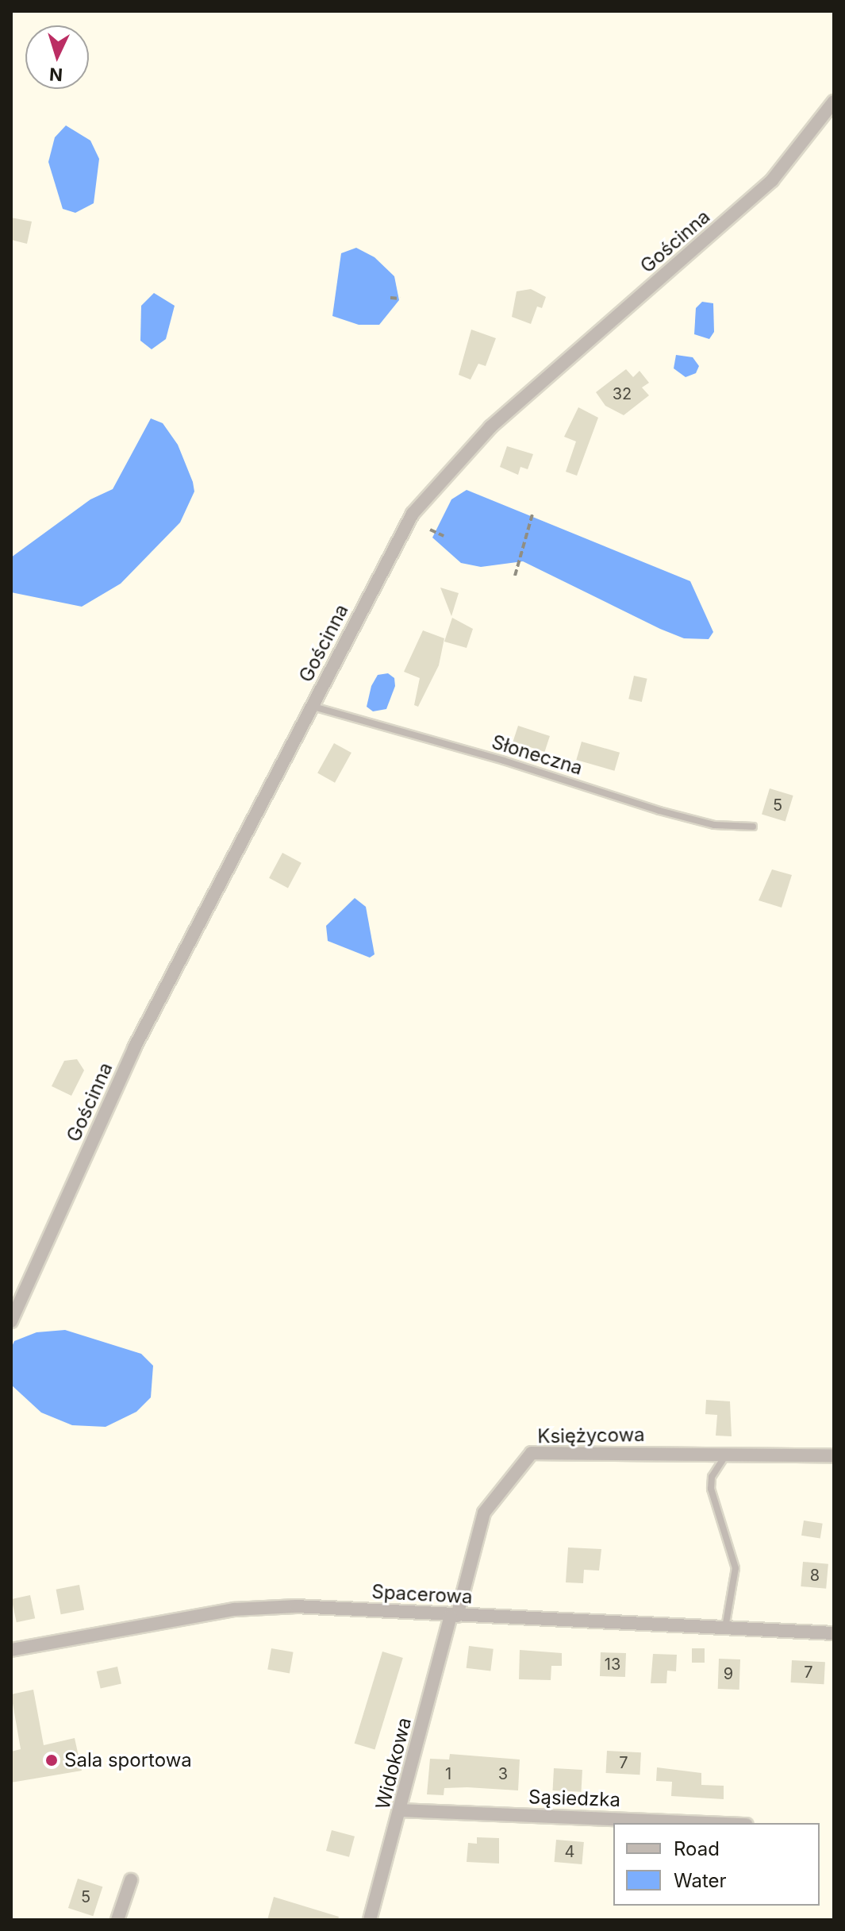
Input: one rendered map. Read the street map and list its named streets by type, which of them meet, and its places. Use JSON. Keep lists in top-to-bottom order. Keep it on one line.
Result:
{"streets":{"street":["Gościnna","Księżycowa","Spacerowa","Widokowa","Sąsiedzka"],"lane":["Słoneczna"]},"crossings":[["Gościnna","Słoneczna"],["Księżycowa","Spacerowa"],["Księżycowa","Widokowa"],["Spacerowa","Widokowa"],["Widokowa","Sąsiedzka"]],"places":["Sala sportowa"],"house_numbers":["32","5","8","13","7","9","7","1","3","4","5"],"legend":["Road","Water"],"north":"bottom"}
